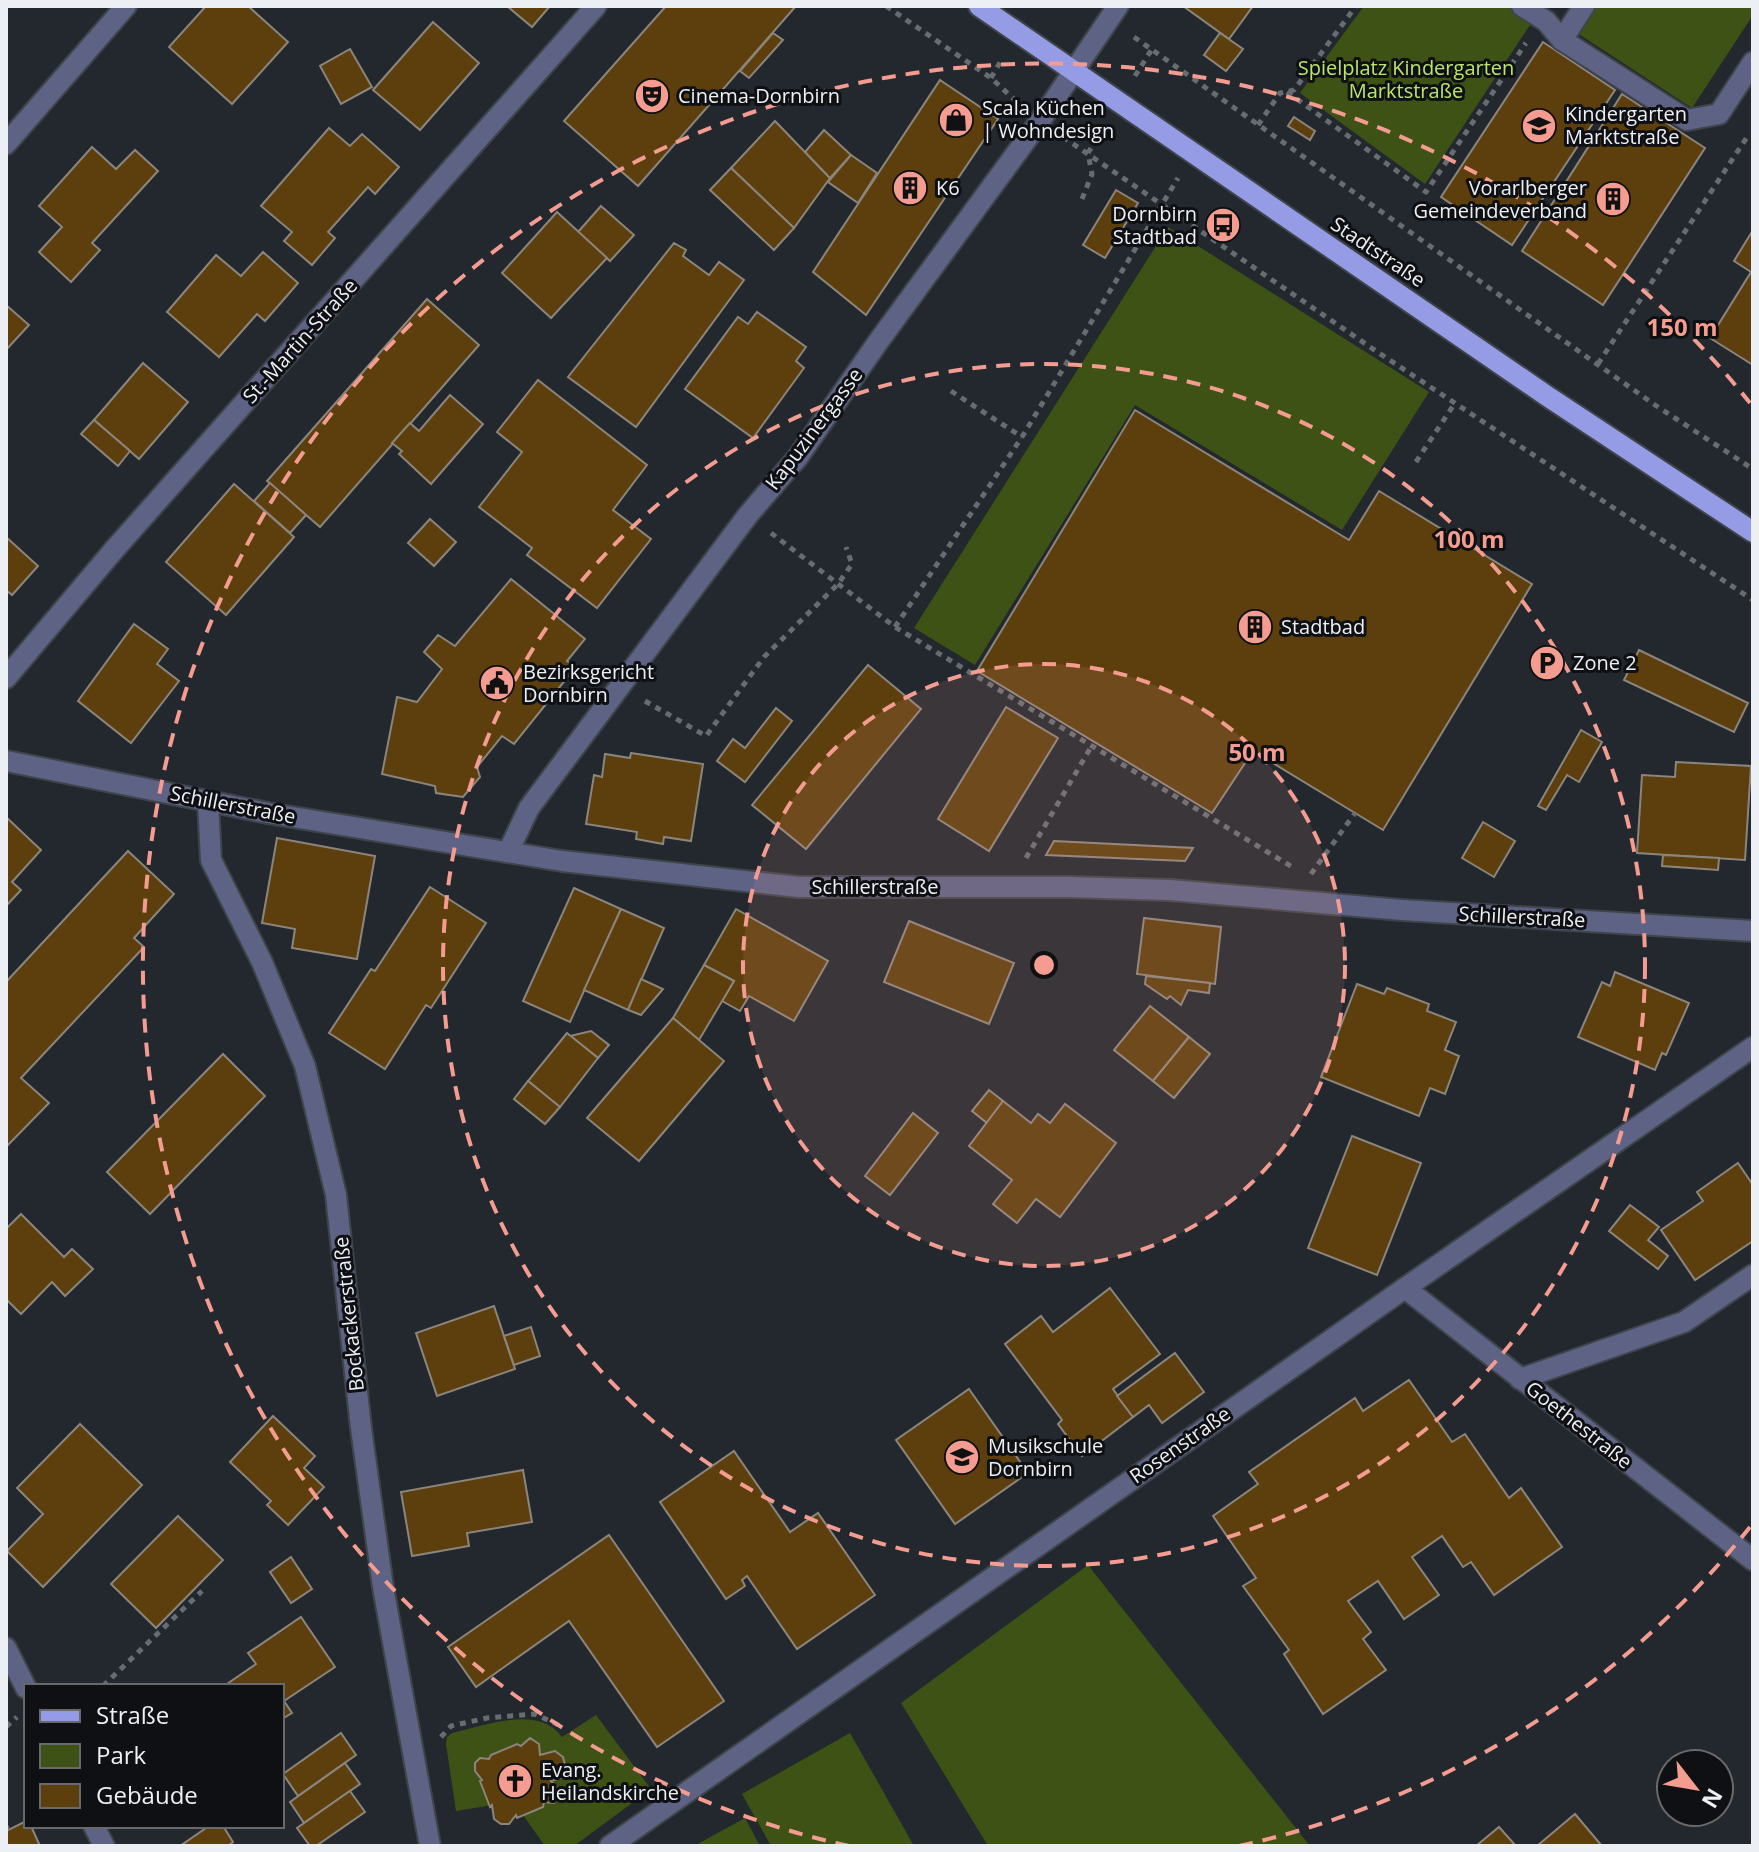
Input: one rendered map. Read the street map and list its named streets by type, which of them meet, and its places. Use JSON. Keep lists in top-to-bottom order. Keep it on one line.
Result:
{"streets":{"main road":["Stadtstraße"],"street":["St.-Martin-Straße","Kapuzinergasse","Schillerstraße","Bockackerstraße","Goethestraße","Rosenstraße"]},"crossings":[["Stadtstraße","Kapuzinergasse"],["Kapuzinergasse","Schillerstraße"],["Schillerstraße","Bockackerstraße"],["Goethestraße","Rosenstraße"]],"parks":["Spielplatz Kindergarten Marktstraße"],"places":{"theatre":["Cinema-Dornbirn"],"shop":["Scala Küchen | Wohndesign"],"school or university":["Kindergarten Marktstraße","Musikschule Dornbirn"],"building":["K6","Vorarlberger Gemeindeverband","Stadtbad"],"bus stop":["Dornbirn Stadtbad"],"parking":["Zone 2"],"public building":["Bezirksgericht Dornbirn"],"church":["Evang. Heilandskirche"]},"legend":["Straße","Park","Gebäude"],"north":"bottom right","rings":["150 m","100 m","50 m"]}
